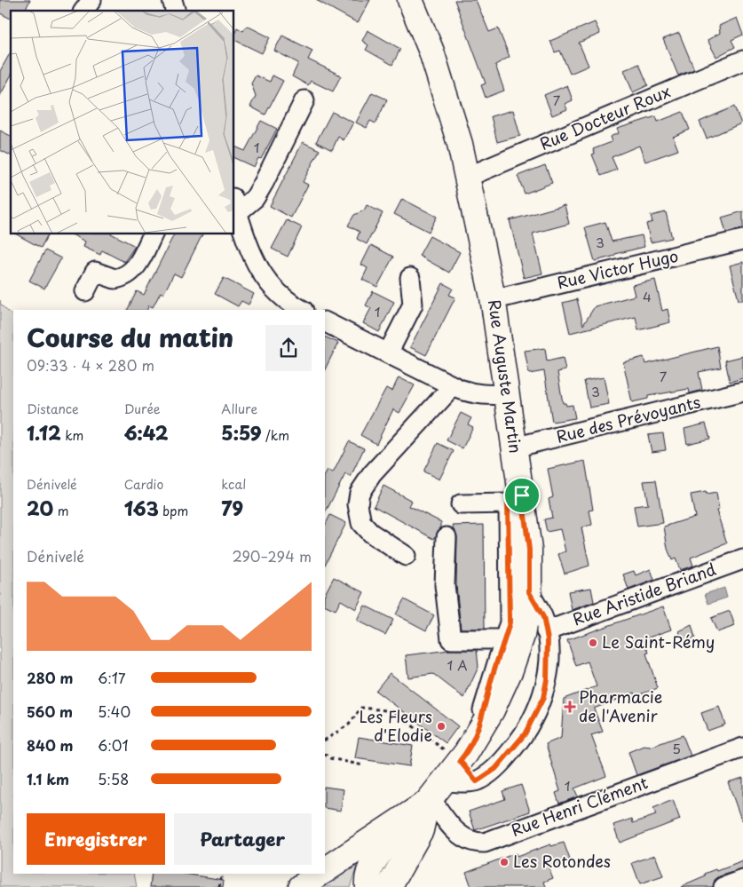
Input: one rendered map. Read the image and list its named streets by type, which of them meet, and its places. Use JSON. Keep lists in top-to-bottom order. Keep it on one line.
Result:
{"streets":{"main road":["Rue Auguste Martin"],"street":["Rue Docteur Roux","Rue Victor Hugo","Rue des Prévoyants","Rue Aristide Briand","Rue Henri Clément"]},"crossings":[["Rue Docteur Roux","Rue Auguste Martin"],["Rue Victor Hugo","Rue Auguste Martin"],["Rue Auguste Martin","Rue des Prévoyants"],["Rue Auguste Martin","Rue Aristide Briand"],["Rue Auguste Martin","Rue Henri Clément"]],"places":{"other":["Le Saint-Rémy","Les Fleurs d'Elodie","Les Rotondes"],"health":["Pharmacie de l'Avenir"]},"house_numbers":["7","1","3","4","1","7","3","1 A","5","1"],"page":{"heading":["Course du matin","09:33 · 4 × 280 m"],"stats":[["Distance","1.12 km"],["Durée","6:42"],["Allure","5:59 /km"],["Dénivelé","20 m"],["Cardio","163 bpm"],["kcal","79"]],"chart":["Dénivelé","290–294 m"],"list":[{"name":"280 m","note":"6:17"},{"name":"560 m","note":"5:40"},{"name":"840 m","note":"6:01"},{"name":"1.1 km","note":"5:58"}],"buttons":["Enregistrer","Partager"]}}
